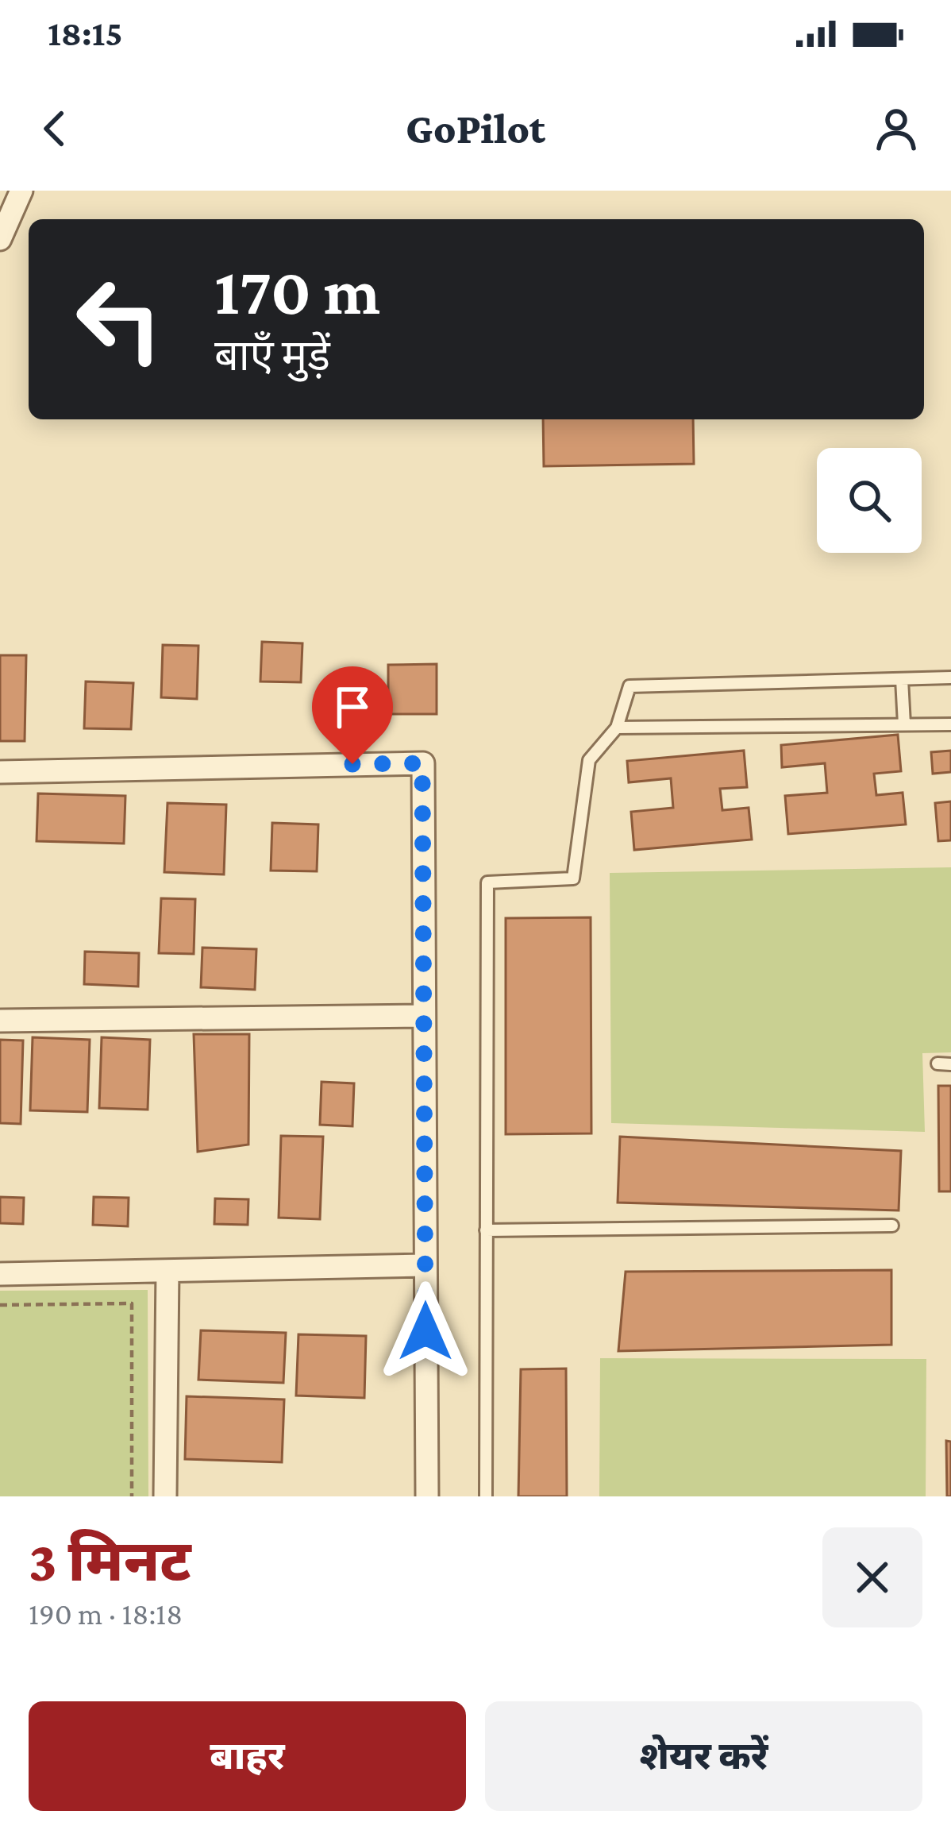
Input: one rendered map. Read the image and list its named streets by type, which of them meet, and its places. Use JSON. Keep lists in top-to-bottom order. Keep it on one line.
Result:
{"page":{"status":"18:15","header":"GoPilot","turn":["170 m","बाएँ मुड़ें"],"heading":["3 मिनट","190 m · 18:18"],"buttons":["बाहर","शेयर करें"]}}
